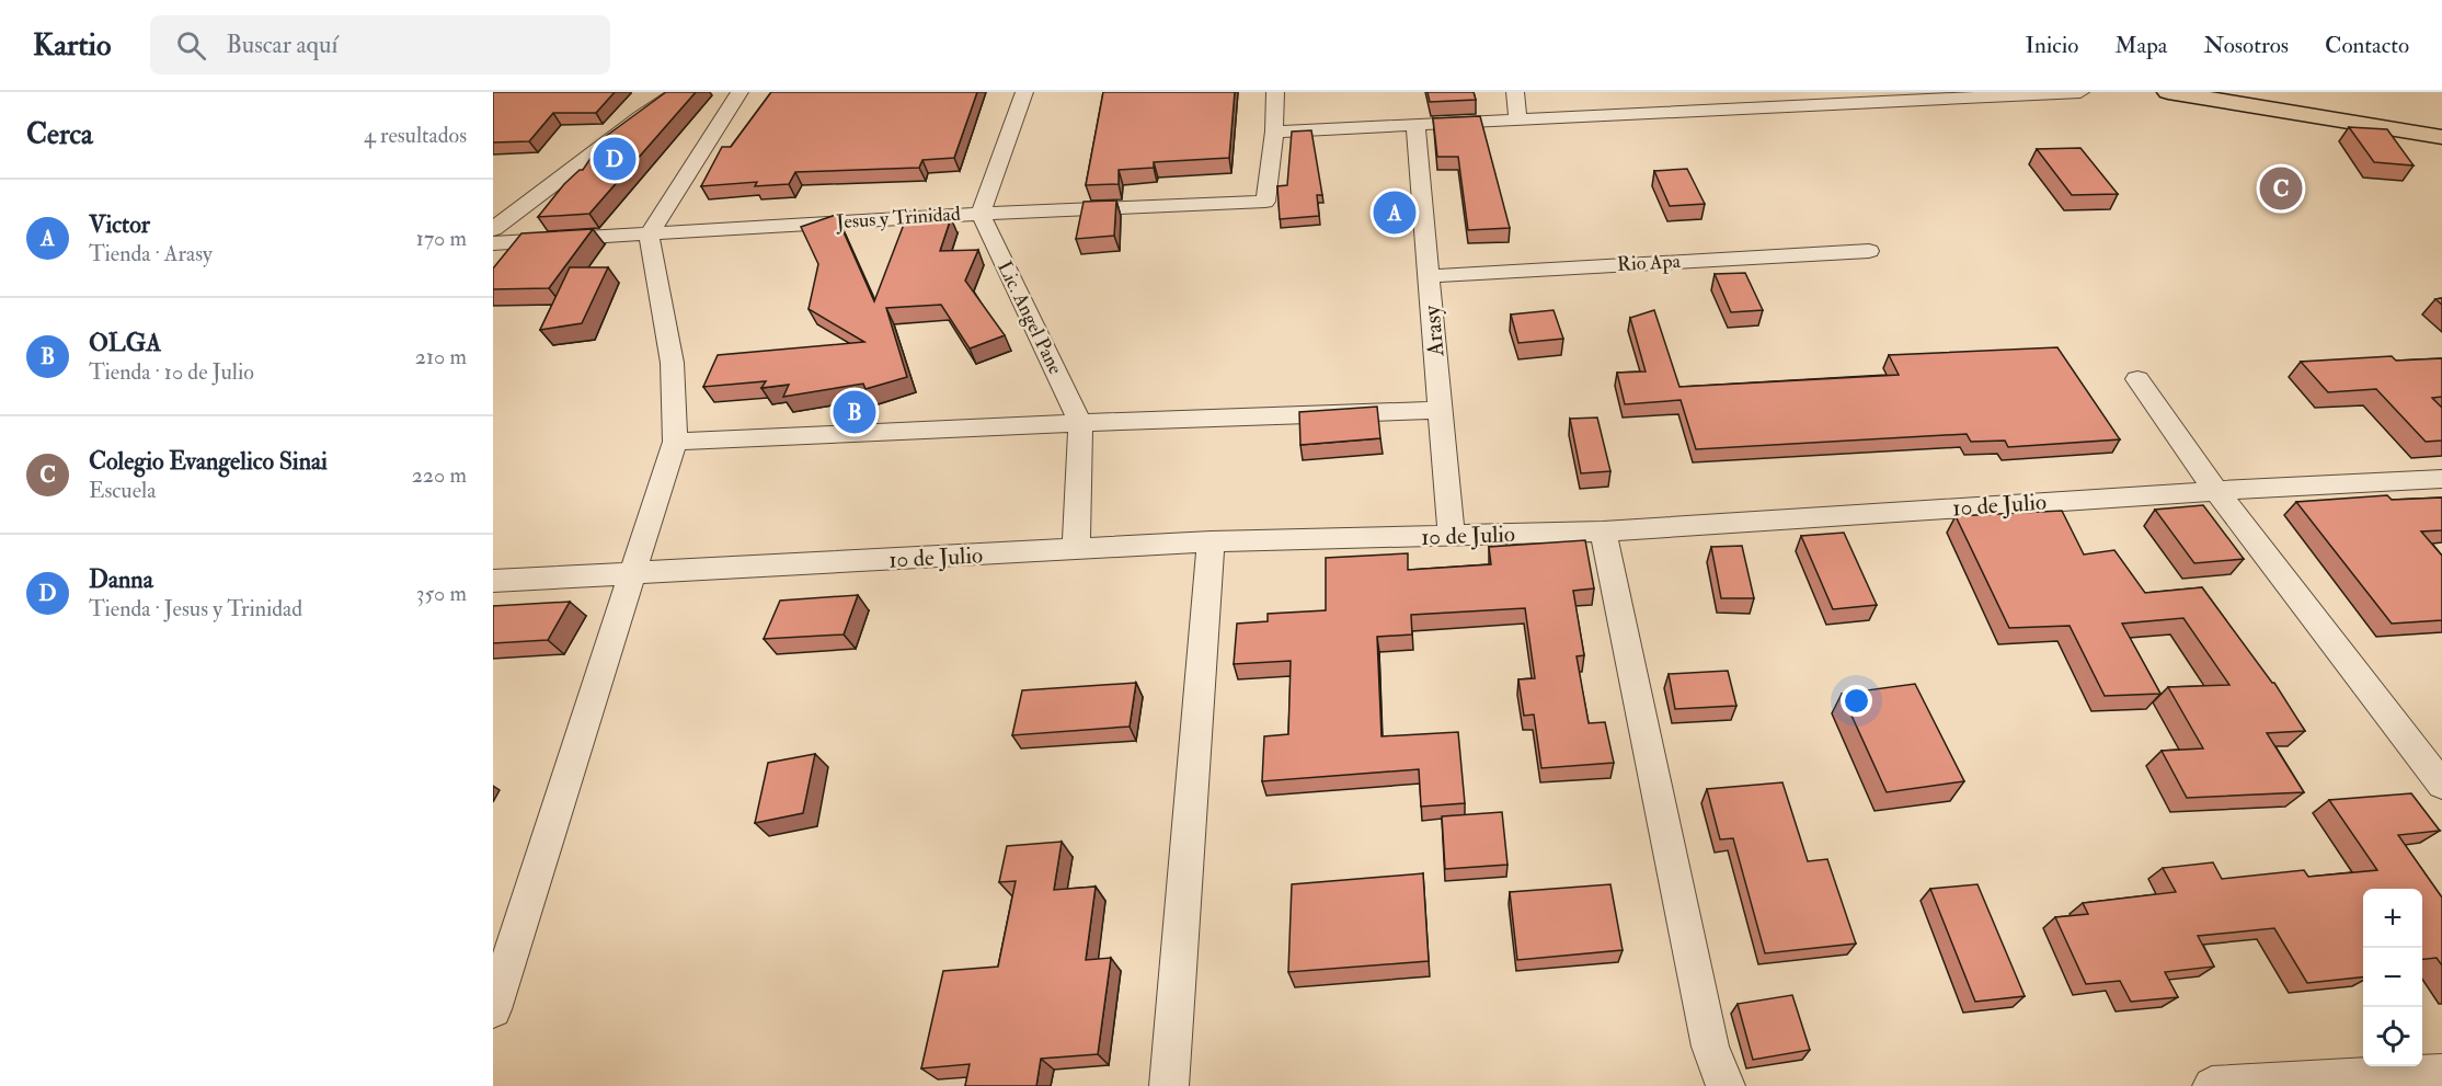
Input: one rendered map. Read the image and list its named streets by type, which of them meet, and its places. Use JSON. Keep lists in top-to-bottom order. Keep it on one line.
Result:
{"streets":{"street":["Jesus y Trinidad","Rio Apa","Lic. Angel Pane","Arasy","10 de Julio"]},"crossings":[["Jesus y Trinidad","Lic. Angel Pane"],["Rio Apa","Arasy"],["Lic. Angel Pane","10 de Julio"],["Arasy","10 de Julio"]],"page":{"header":"Kartio","search":"Buscar aquí","nav":["Inicio","Mapa","Nosotros","Contacto"],"heading":["Cerca","4 resultados"],"pins":["D","C","A","B"],"list":[{"mark":"A","name":"Victor","note":"Tienda · Arasy","value":"170 m"},{"mark":"B","name":"OLGA","note":"Tienda · 10 de Julio","value":"210 m"},{"mark":"C","name":"Colegio Evangelico Sinai","note":"Escuela","value":"220 m"},{"mark":"D","name":"Danna","note":"Tienda · Jesus y Trinidad","value":"350 m"}],"map_buttons":["+","−"]}}
